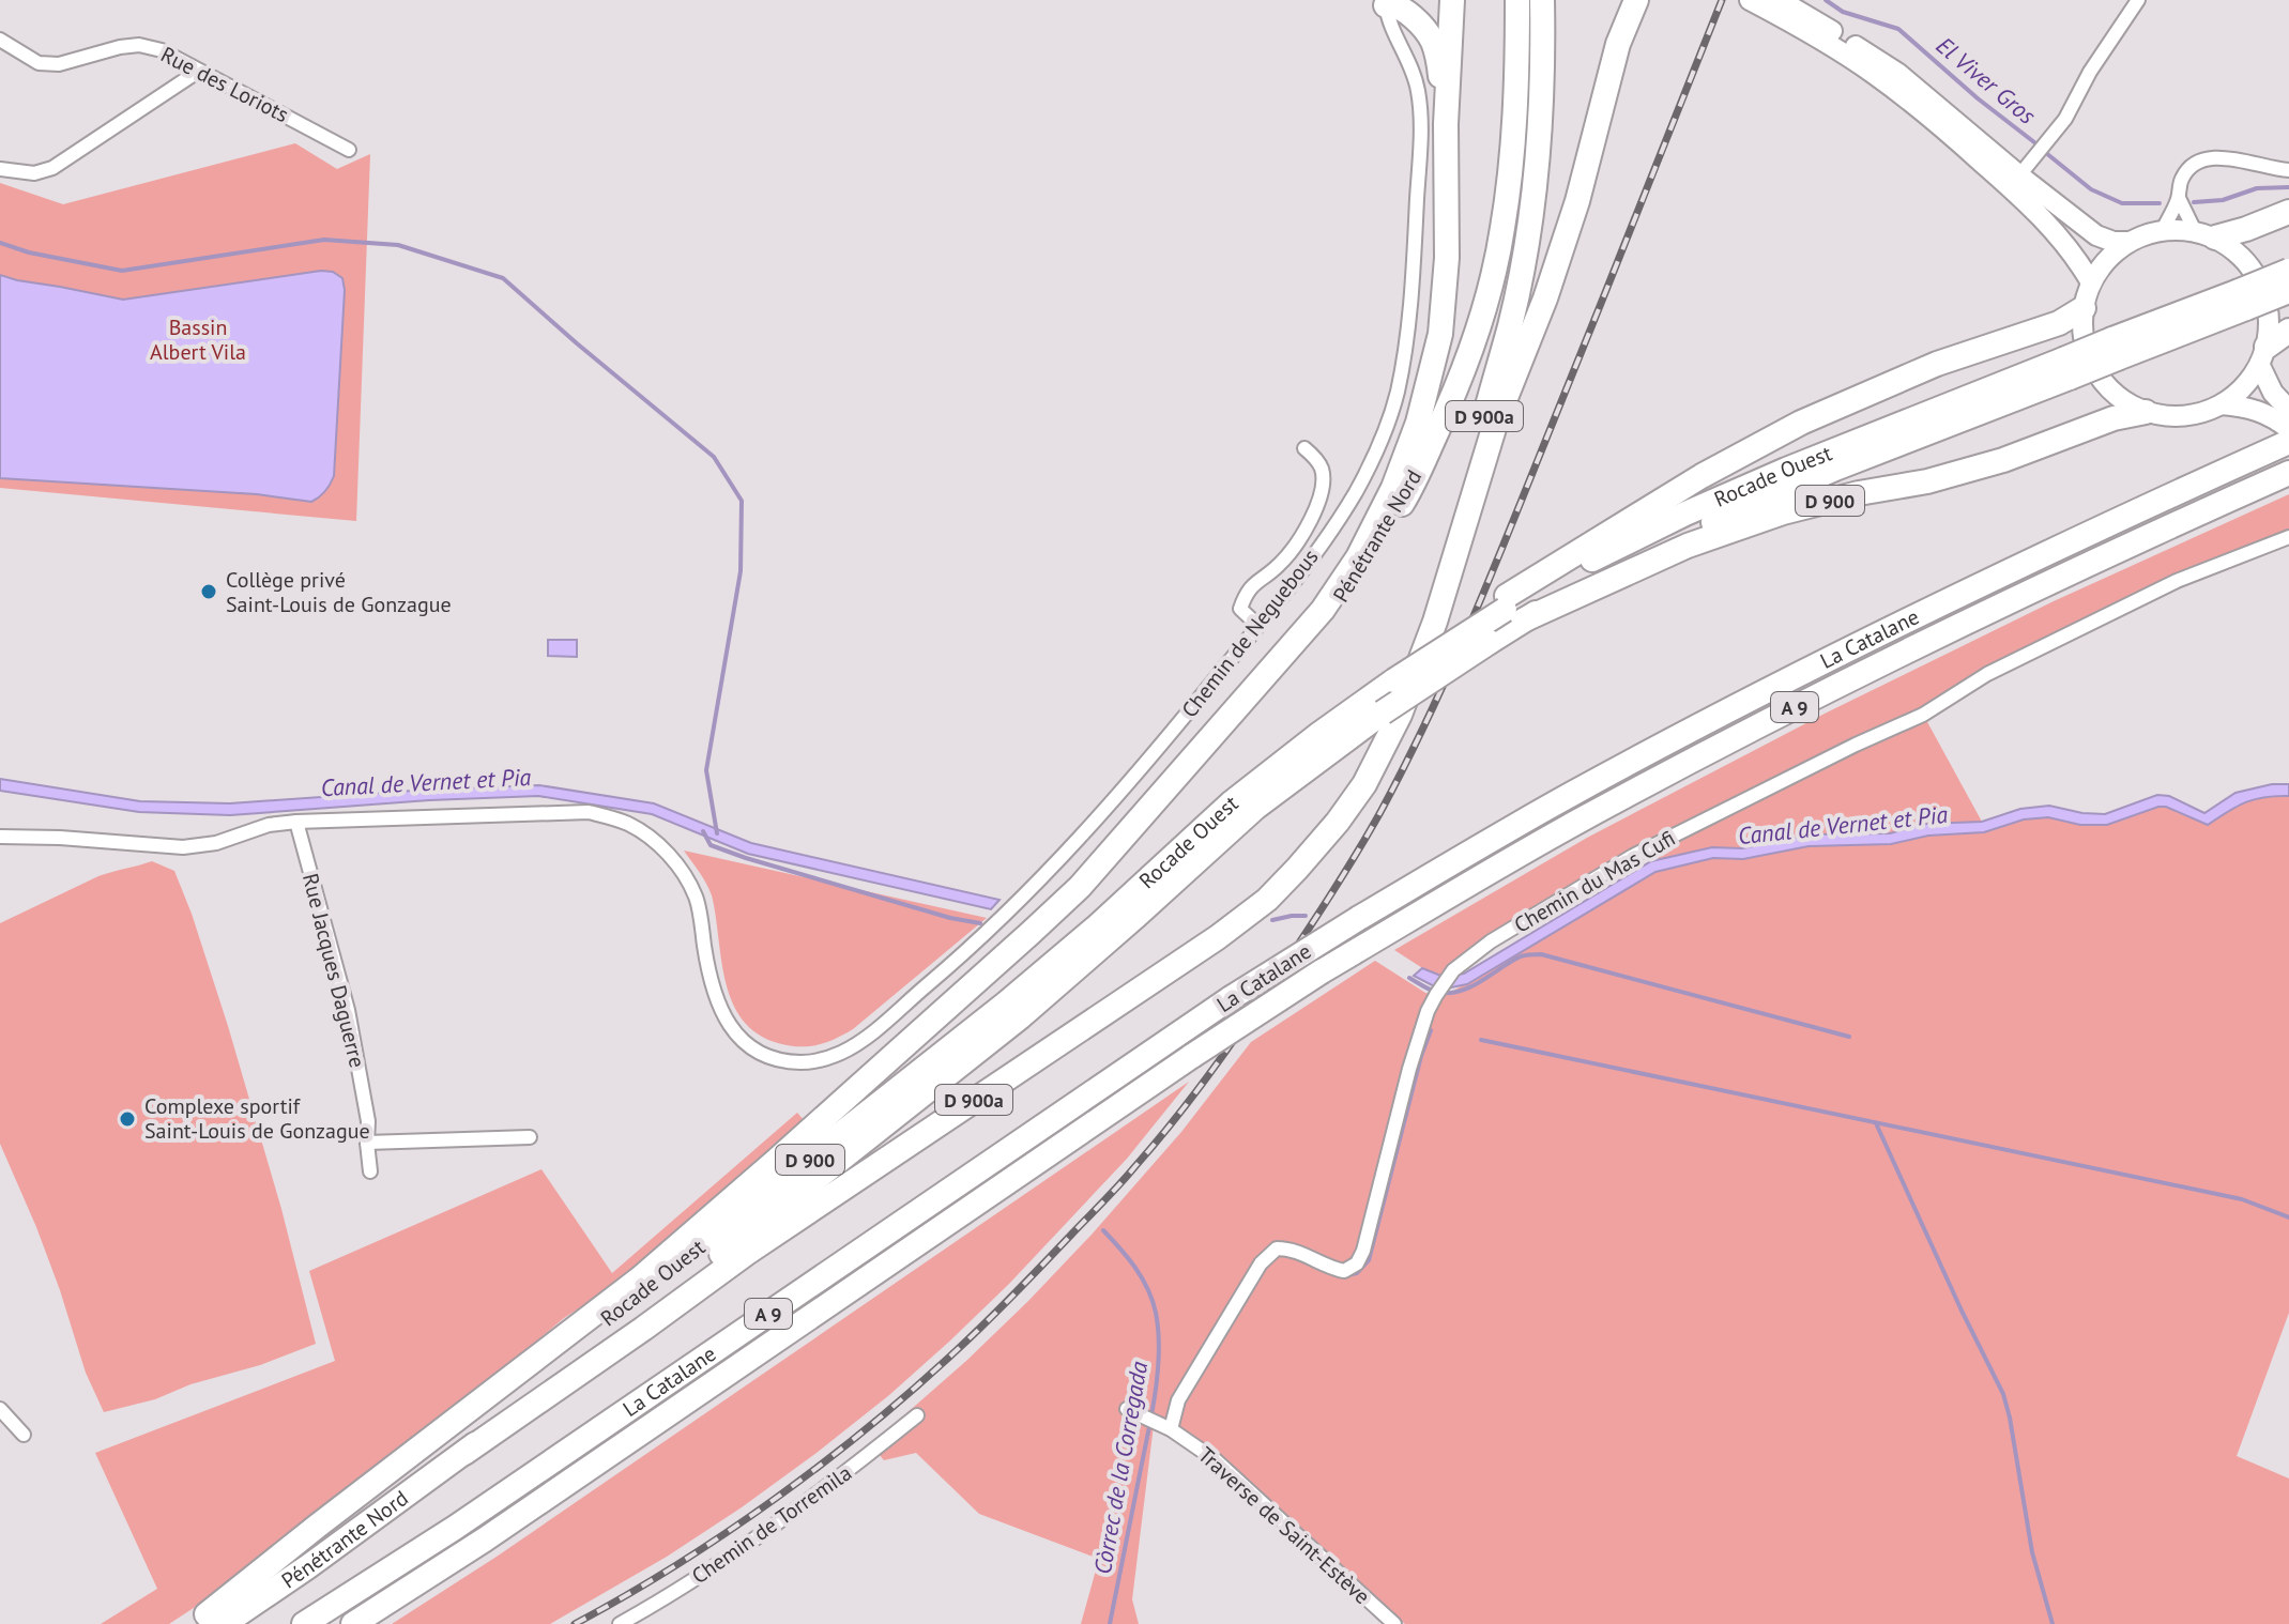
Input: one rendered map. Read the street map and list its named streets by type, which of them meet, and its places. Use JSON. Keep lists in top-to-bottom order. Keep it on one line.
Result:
{"streets":{"highway":["D 900a","Rocade Ouest","D 900","Pénétrante Nord","La Catalane","A 9"],"street":["Rue des Loriots","Chemin de Neguebous","Chemin du Mas Cufi","Rue Jacques Daguerre","Chemin de Torremila","Traverse de Saint-Estève"]},"crossings":[["D 900a","Rocade Ouest"],["D 900a","Pénétrante Nord"],["Rocade Ouest","D 900"],["Rocade Ouest","Pénétrante Nord"],["Chemin de Neguebous","Rue Jacques Daguerre"],["Chemin du Mas Cufi","Traverse de Saint-Estève"]],"water":["El Viver Gros","Canal de Vernet et Pia","Còrrec de la Corregada"],"parks":["Bassin Albert Vila"],"places":["Collège privé Saint-Louis de Gonzague","Complexe sportif Saint-Louis de Gonzague"]}
